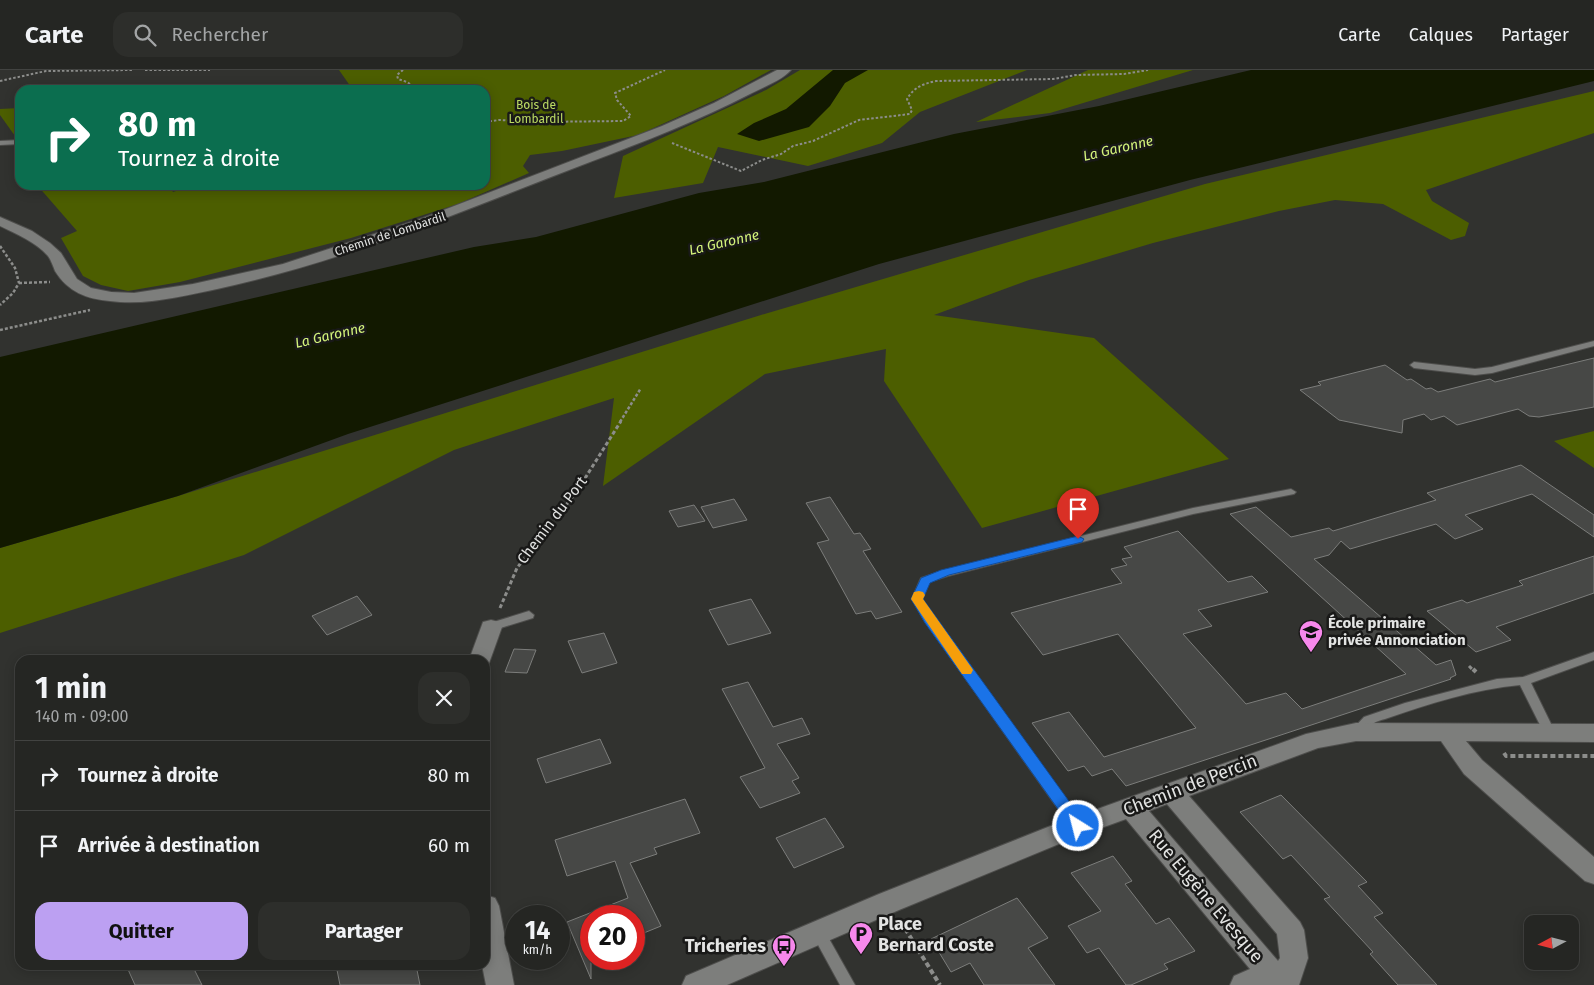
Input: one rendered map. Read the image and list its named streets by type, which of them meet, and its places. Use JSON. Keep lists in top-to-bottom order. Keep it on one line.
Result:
{"streets":{"street":["Chemin de Lombardil","Chemin de Percin","Rue Eugène Evesque"],"path":["Chemin du Port"]},"crossings":[["Chemin de Percin","Rue Eugène Evesque"]],"water":["La Garonne"],"parks":["Bois de Lombardil"],"places":{"school or university":["École primaire privée Annonciation"],"parking":["Place Bernard Coste"],"bus stop":["Tricheries"]},"north":"left","page":{"header":"Carte","search":"Rechercher","nav":["Carte","Calques","Partager"],"turn":["80 m","Tournez à droite"],"heading":["1 min","140 m · 09:00"],"list":[{"name":"Tournez à droite","value":"80 m"},{"name":"Arrivée à destination","value":"60 m"}],"buttons":["Quitter","Partager"],"speed":"14 km/h","limit":"20"}}
